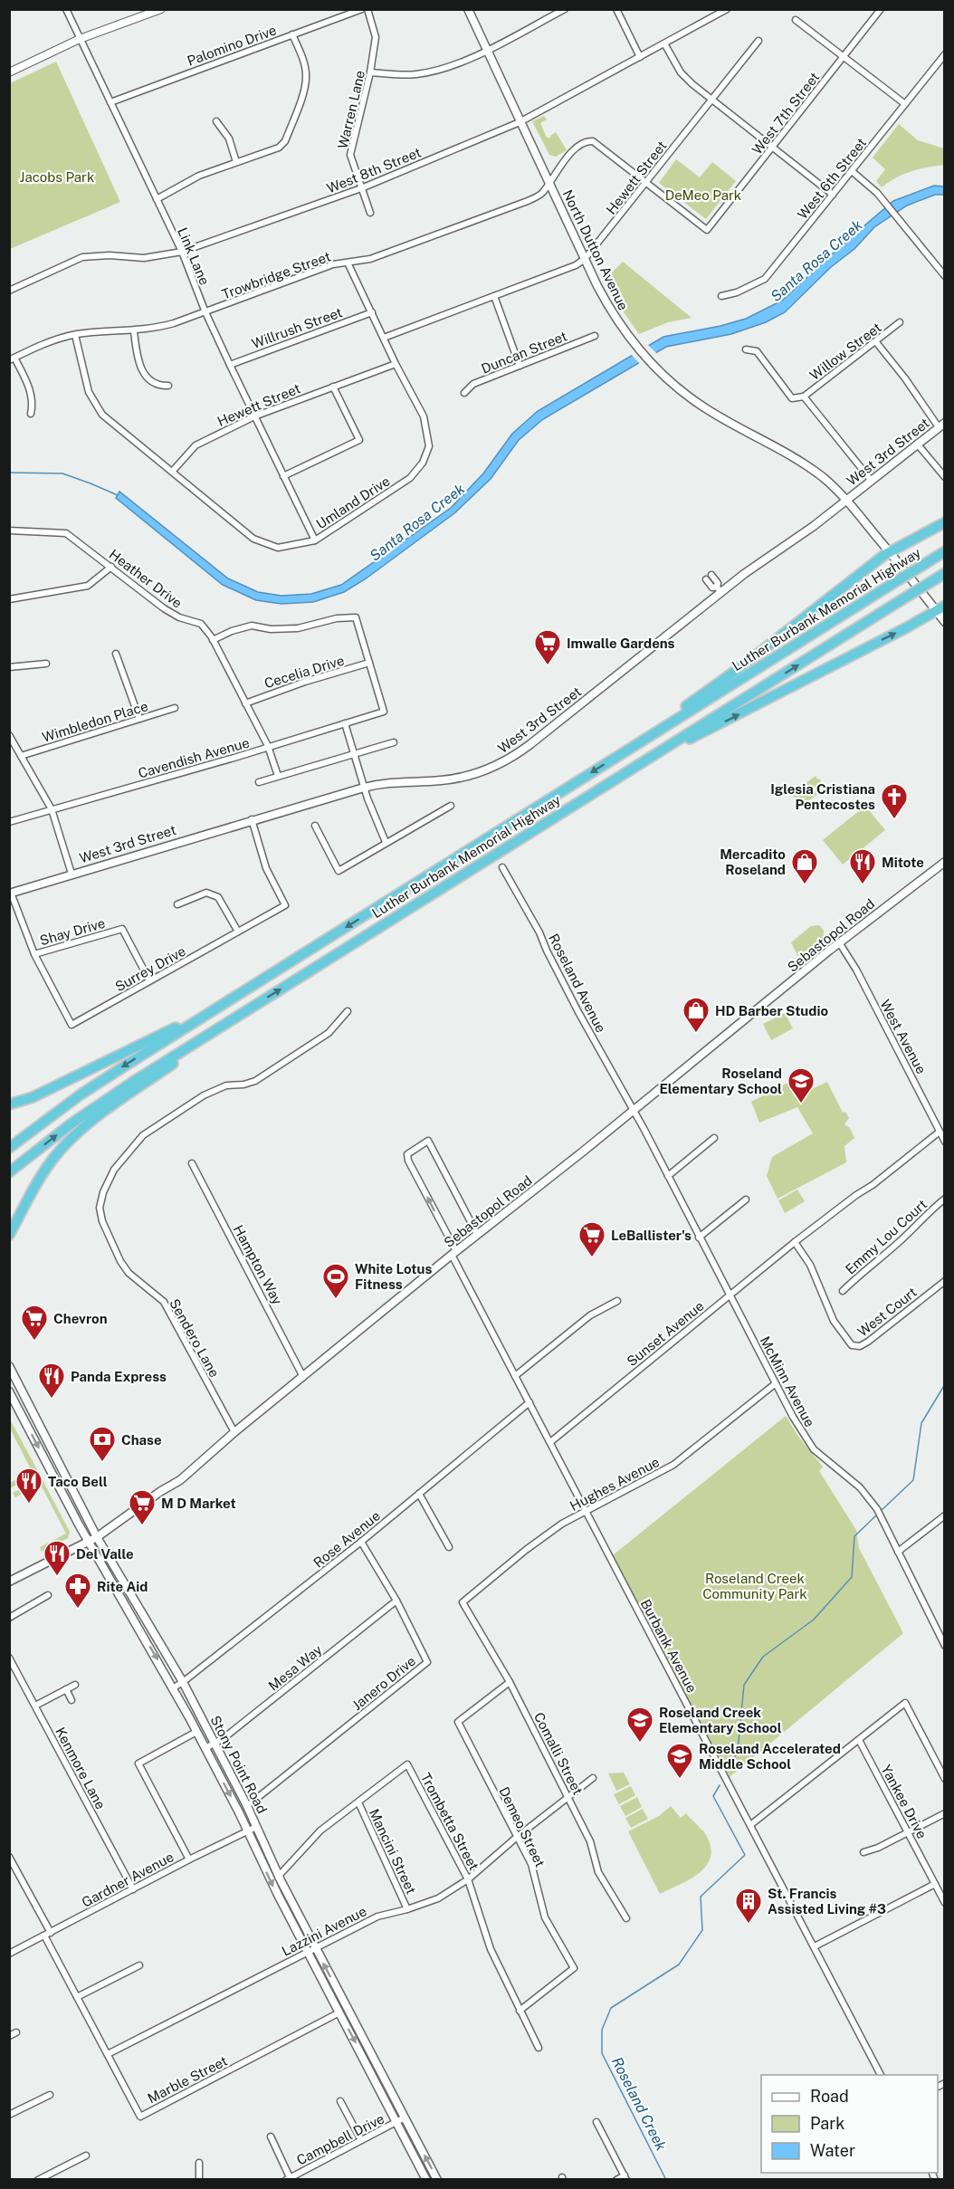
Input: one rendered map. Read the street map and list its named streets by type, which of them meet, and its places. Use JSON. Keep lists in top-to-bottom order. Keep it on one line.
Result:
{"streets":{"highway":["Luther Burbank Memorial Highway"],"main road":["North Dutton Avenue","West 3rd Street","Sebastopol Road","Stony Point Road"],"street":["Palomino Drive","Warren Lane","West 7th Street","West 8th Street","Hewett Street","West 6th Street","Link Lane","Trowbridge Street","Willrush Street","Willow Street","Duncan Street","Umland Drive","Heather Drive","Cecelia Drive","Wimbledon Place","Cavendish Avenue","Shay Drive","Surrey Drive","Roseland Avenue","West Avenue","Emmy Lou Court","Hampton Way","West Court","Sunset Avenue","Sendero Lane","McMinn Avenue","Hughes Avenue","Rose Avenue","Burbank Avenue","Mesa Way","Janero Drive","Comalli Street","Kenmore Lane","Yankee Drive","Trombetta Street","Demeo Street","Mancini Street","Gardner Avenue","Lazzini Avenue","Marble Street","Campbell Drive"]},"crossings":[["Palomino Drive","Link Lane"],["Warren Lane","West 8th Street"],["West 7th Street","Hewett Street"],["West 7th Street","Trowbridge Street"],["West 8th Street","North Dutton Avenue"],["West 8th Street","Link Lane"],["Hewett Street","North Dutton Avenue"],["Hewett Street","Link Lane"],["Hewett Street","Trowbridge Street"],["Hewett Street","Umland Drive"],["North Dutton Avenue","Trowbridge Street"],["North Dutton Avenue","West 3rd Street"],["Link Lane","Trowbridge Street"],["Link Lane","Willrush Street"],["Link Lane","Umland Drive"],["Trowbridge Street","Umland Drive"],["Willrush Street","Umland Drive"],["West 3rd Street","Surrey Drive"],["Heather Drive","Cecelia Drive"],["Heather Drive","Cavendish Avenue"],["Cecelia Drive","Cavendish Avenue"],["Shay Drive","Surrey Drive"],["Sebastopol Road","Roseland Avenue"],["Sebastopol Road","West Avenue"],["Sebastopol Road","Hampton Way"],["Sebastopol Road","Sendero Lane"],["Sebastopol Road","McMinn Avenue"],["Sebastopol Road","Burbank Avenue"],["Sebastopol Road","Stony Point Road"],["Roseland Avenue","McMinn Avenue"],["West Avenue","Sunset Avenue"],["West Court","Sunset Avenue"],["Sunset Avenue","McMinn Avenue"],["Sunset Avenue","Burbank Avenue"],["McMinn Avenue","Hughes Avenue"],["Hughes Avenue","Burbank Avenue"],["Hughes Avenue","Comalli Street"],["Rose Avenue","Burbank Avenue"],["Rose Avenue","Janero Drive"],["Rose Avenue","Stony Point Road"],["Mesa Way","Janero Drive"],["Mesa Way","Stony Point Road"],["Janero Drive","Stony Point Road"],["Comalli Street","Demeo Street"],["Comalli Street","Lazzini Avenue"],["Stony Point Road","Trombetta Street"],["Stony Point Road","Gardner Avenue"],["Stony Point Road","Lazzini Avenue"],["Stony Point Road","Marble Street"],["Stony Point Road","Campbell Drive"],["Kenmore Lane","Gardner Avenue"],["Trombetta Street","Demeo Street"],["Trombetta Street","Mancini Street"],["Trombetta Street","Lazzini Avenue"],["Demeo Street","Lazzini Avenue"],["Mancini Street","Lazzini Avenue"],["Gardner Avenue","Marble Street"],["Lazzini Avenue","Marble Street"]],"water":["Santa Rosa Creek","Roseland Creek"],"parks":["Jacobs Park","DeMeo Park","Roseland Creek Community Park"],"places":{"supermarket":["Imwalle Gardens","LeBallister's","Chevron","M D Market"],"church":["Iglesia Cristiana Pentecostes"],"shop":["Mercadito Roseland","HD Barber Studio"],"restaurant":["Mitote","Panda Express","Taco Bell","Del Valle"],"school or university":["Roseland Elementary School","Roseland Creek Elementary School","Roseland Accelerated Middle School"],"sports":["White Lotus Fitness"],"bank":["Chase"],"pharmacy":["Rite Aid"],"building":["St. Francis Assisted Living #3"]},"legend":["Road","Park","Water"]}
